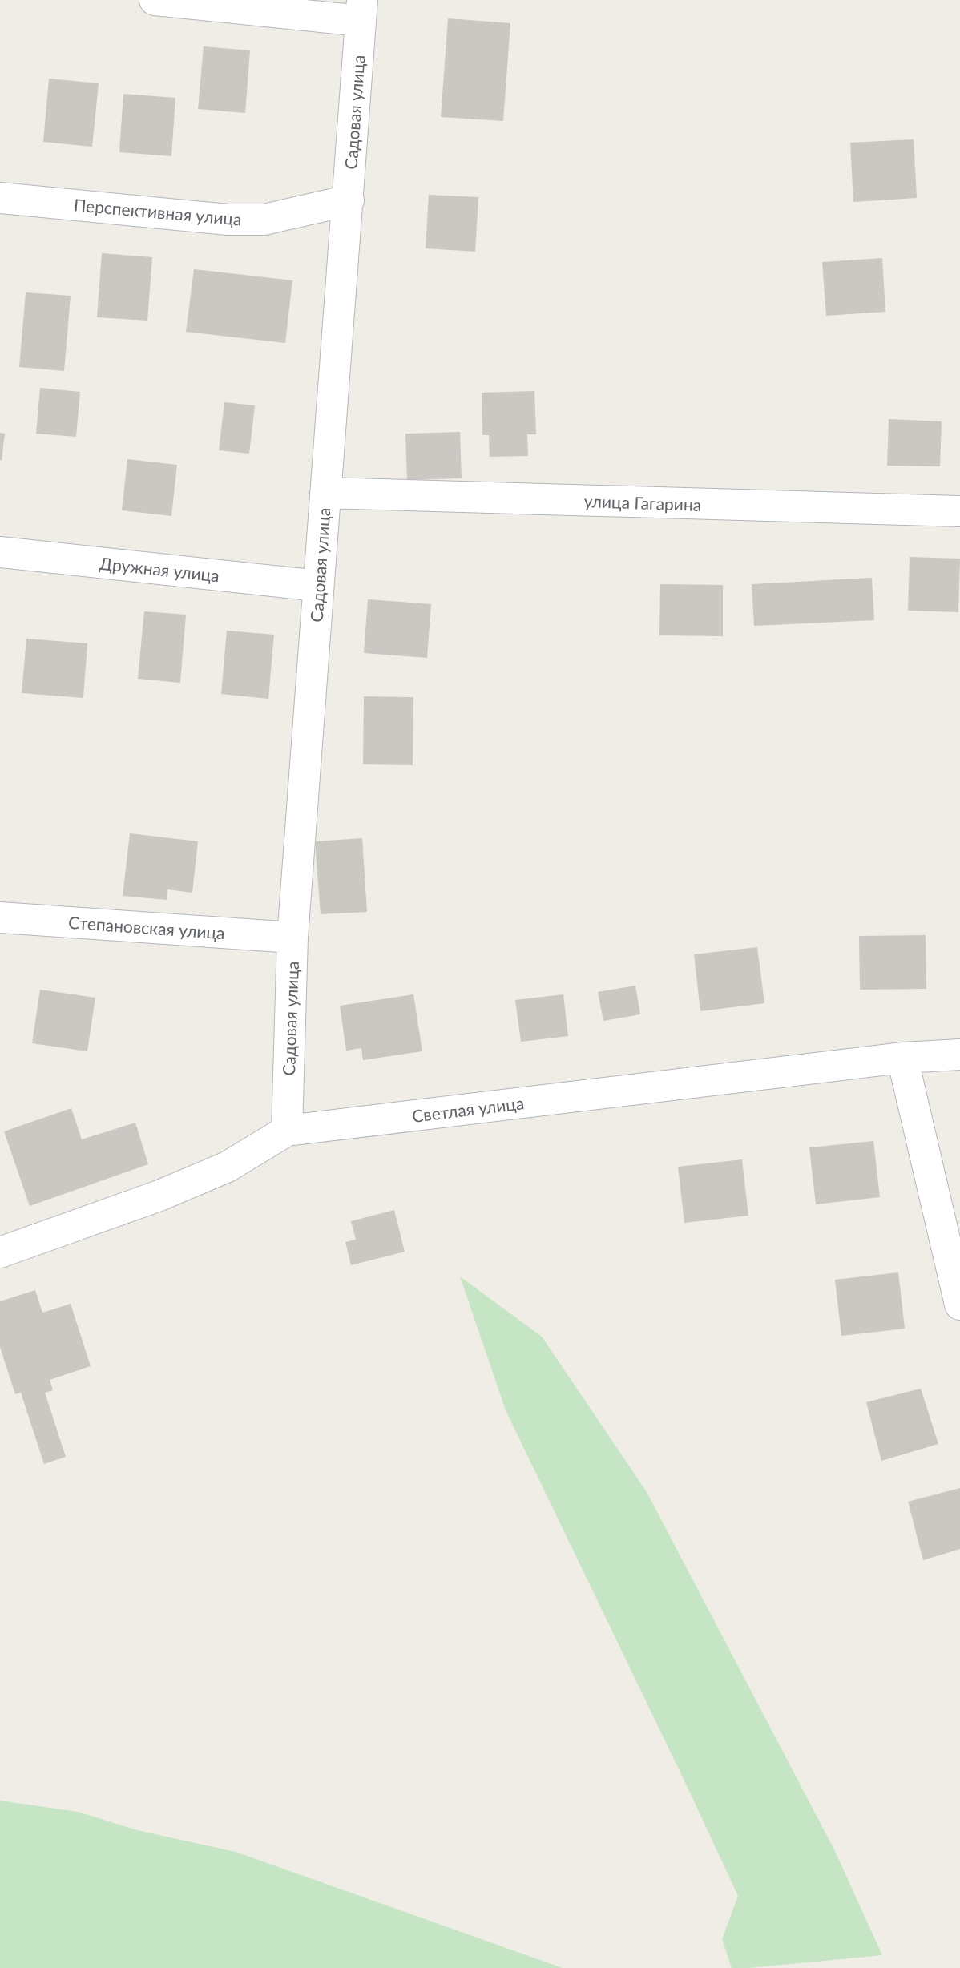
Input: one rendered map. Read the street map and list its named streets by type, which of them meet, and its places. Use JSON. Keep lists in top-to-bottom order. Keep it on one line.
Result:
{"streets":{"street":["Садовая улица","Перспективная улица","улица Гагарина","Дружная улица","Степановская улица","Светлая улица"]},"crossings":[["Садовая улица","Перспективная улица"],["Садовая улица","улица Гагарина"],["Садовая улица","Дружная улица"],["Садовая улица","Степановская улица"],["Садовая улица","Светлая улица"]]}
